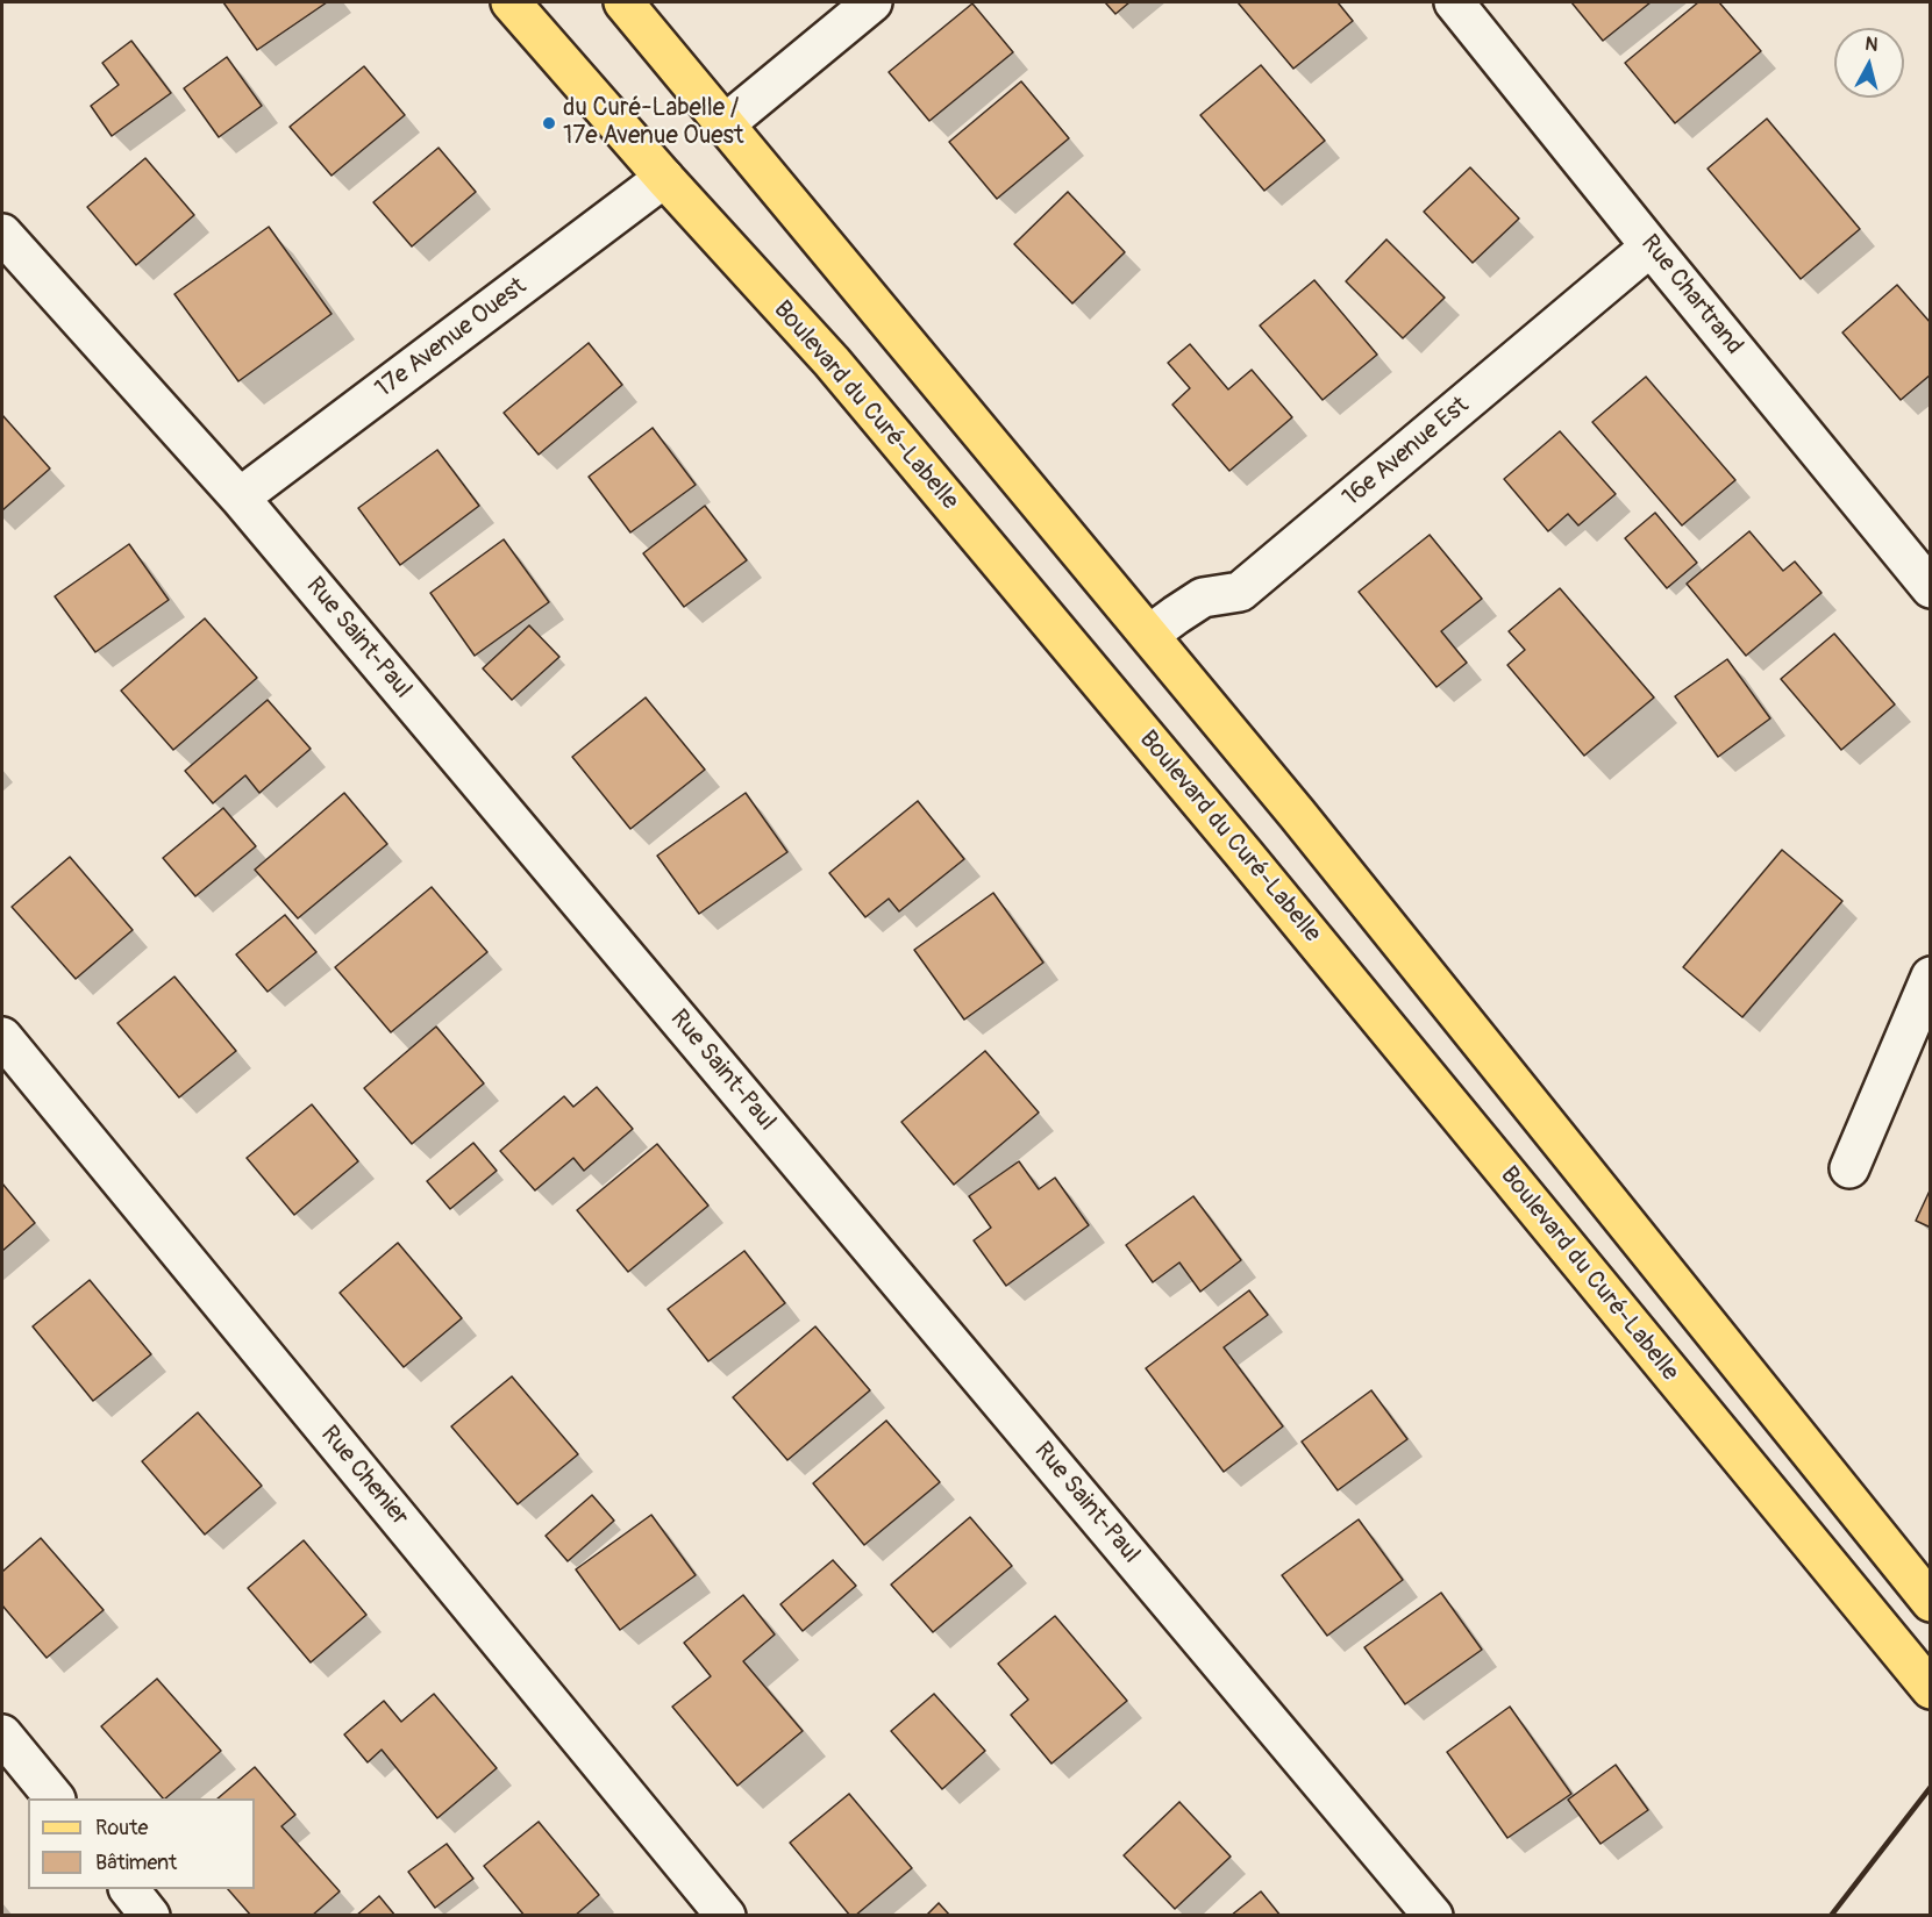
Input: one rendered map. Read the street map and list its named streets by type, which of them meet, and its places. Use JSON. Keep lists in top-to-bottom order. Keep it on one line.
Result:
{"streets":{"main road":["Boulevard du Curé-Labelle"],"street":["Rue Chartrand","17e Avenue Ouest","16e Avenue Est","Rue Saint-Paul","Rue Chenier"]},"crossings":[["Rue Chartrand","16e Avenue Est"],["17e Avenue Ouest","Boulevard du Curé-Labelle"],["17e Avenue Ouest","Rue Saint-Paul"]],"places":["du Curé-Labelle / 17e Avenue Ouest"],"legend":["Route","Bâtiment"],"north":"top"}
